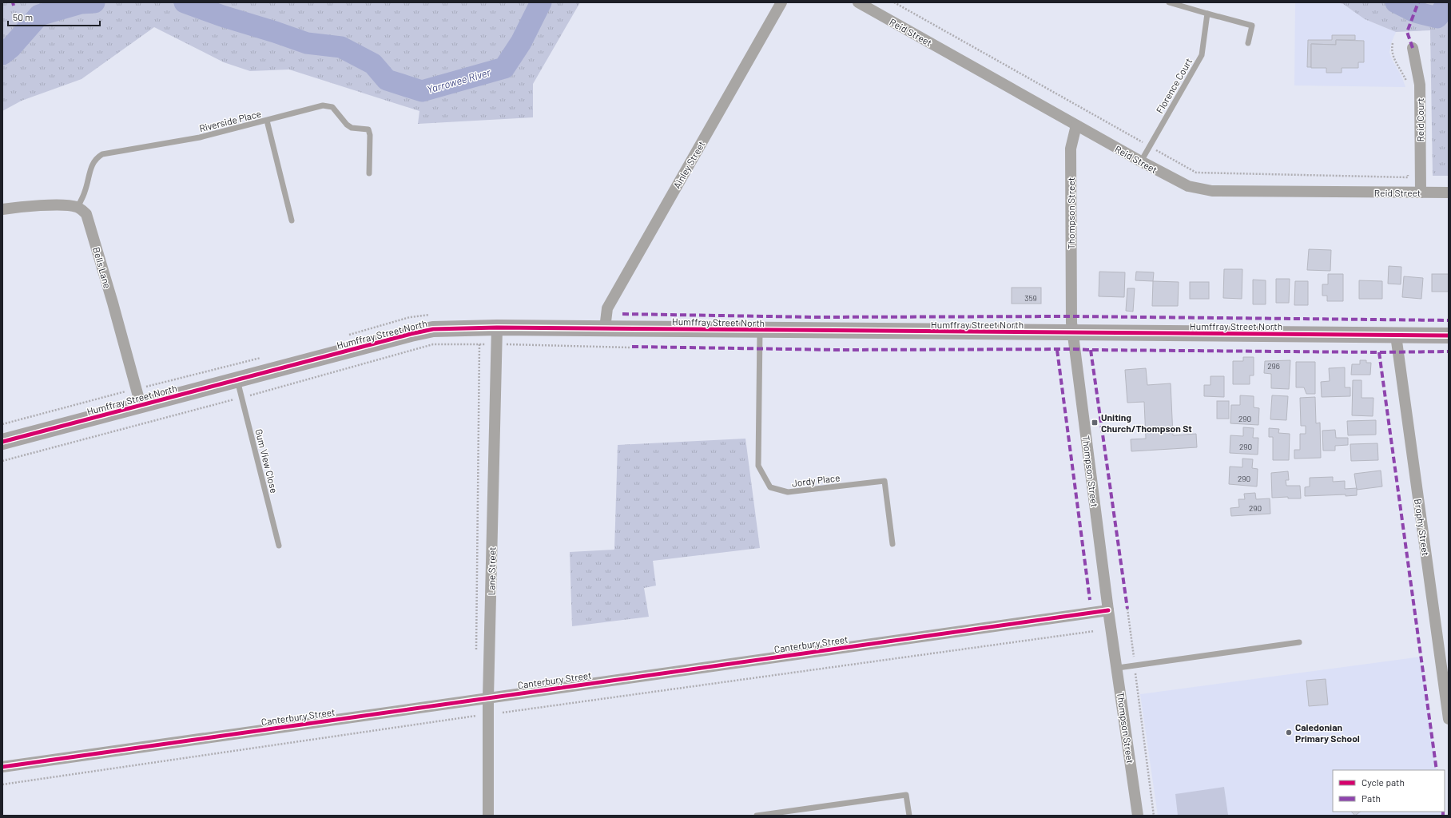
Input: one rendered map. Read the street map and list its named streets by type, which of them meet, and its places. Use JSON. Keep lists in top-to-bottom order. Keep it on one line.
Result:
{"streets":{"street":["Reid Street","Reid Court","Ainley Street","Thompson Street","Bells Lane","Humffray Street North","Brophy Street","Lane Street","Canterbury Street"],"lane":["Florence Court","Riverside Place","Gum View Close","Jordy Place"]},"crossings":[["Reid Street","Florence Court"],["Reid Street","Reid Court"],["Reid Street","Thompson Street"],["Riverside Place","Bells Lane"],["Ainley Street","Humffray Street North"],["Thompson Street","Humffray Street North"],["Thompson Street","Canterbury Street"],["Bells Lane","Humffray Street North"],["Humffray Street North","Gum View Close"],["Humffray Street North","Jordy Place"],["Humffray Street North","Brophy Street"],["Humffray Street North","Lane Street"],["Lane Street","Canterbury Street"]],"water":["Yarrowee River"],"places":{"transit":["Uniting Church/Thompson St"],"other":["Caledonian Primary School"]},"house_numbers":["359","296","290","290","290","290"],"legend":["Cycle path","Path"],"scale_bar":"50 m"}
